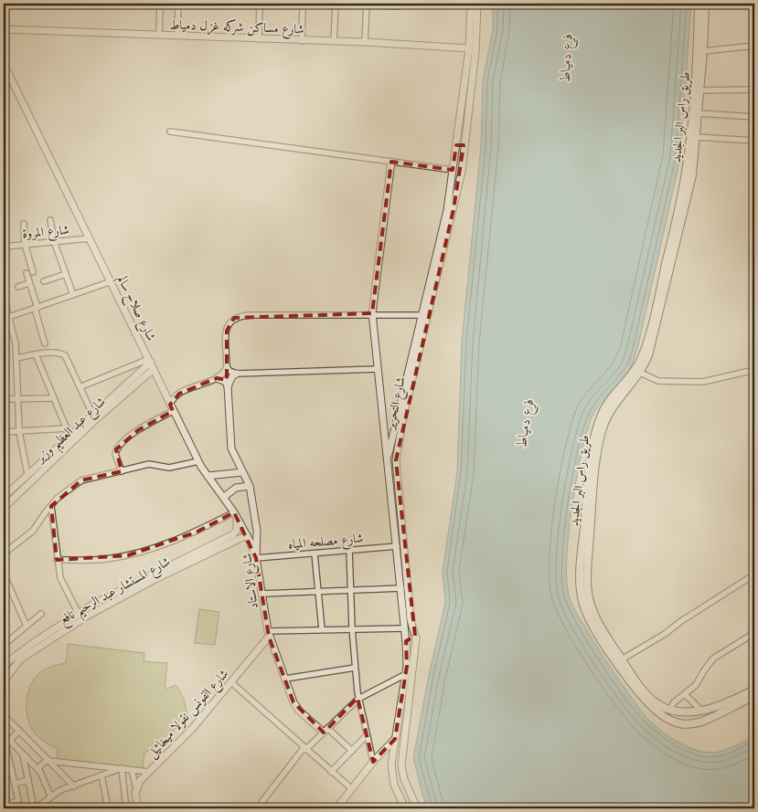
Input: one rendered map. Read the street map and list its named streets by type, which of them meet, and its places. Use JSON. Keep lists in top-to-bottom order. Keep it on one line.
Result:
{"streets":{"main road":["طريق راس البر الجديد"],"street":["شارع مساكن شركه غزل دمياط","شارع المروة","شارع صلاح سالم","شارع التحرير","شارع عبد العظيم وزير","شارع مصلحه المياه","شارع الاستاد","شارع المستشار عبد الرحيم نافع","شارع الفونس نقولا ميخائيل"]},"crossings":[["شارع مساكن شركه غزل دمياط","شارع التحرير"],["شارع المروة","شارع صلاح سالم"],["شارع صلاح سالم","شارع عبد العظيم وزير"],["شارع صلاح سالم","شارع مصلحه المياه"],["شارع صلاح سالم","شارع الاستاد"],["شارع صلاح سالم","شارع المستشار عبد الرحيم نافع"],["شارع التحرير","شارع مصلحه المياه"],["شارع مصلحه المياه","شارع الاستاد"],["شارع الاستاد","شارع الفونس نقولا ميخائيل"]],"water":["فرع دمياط"]}
